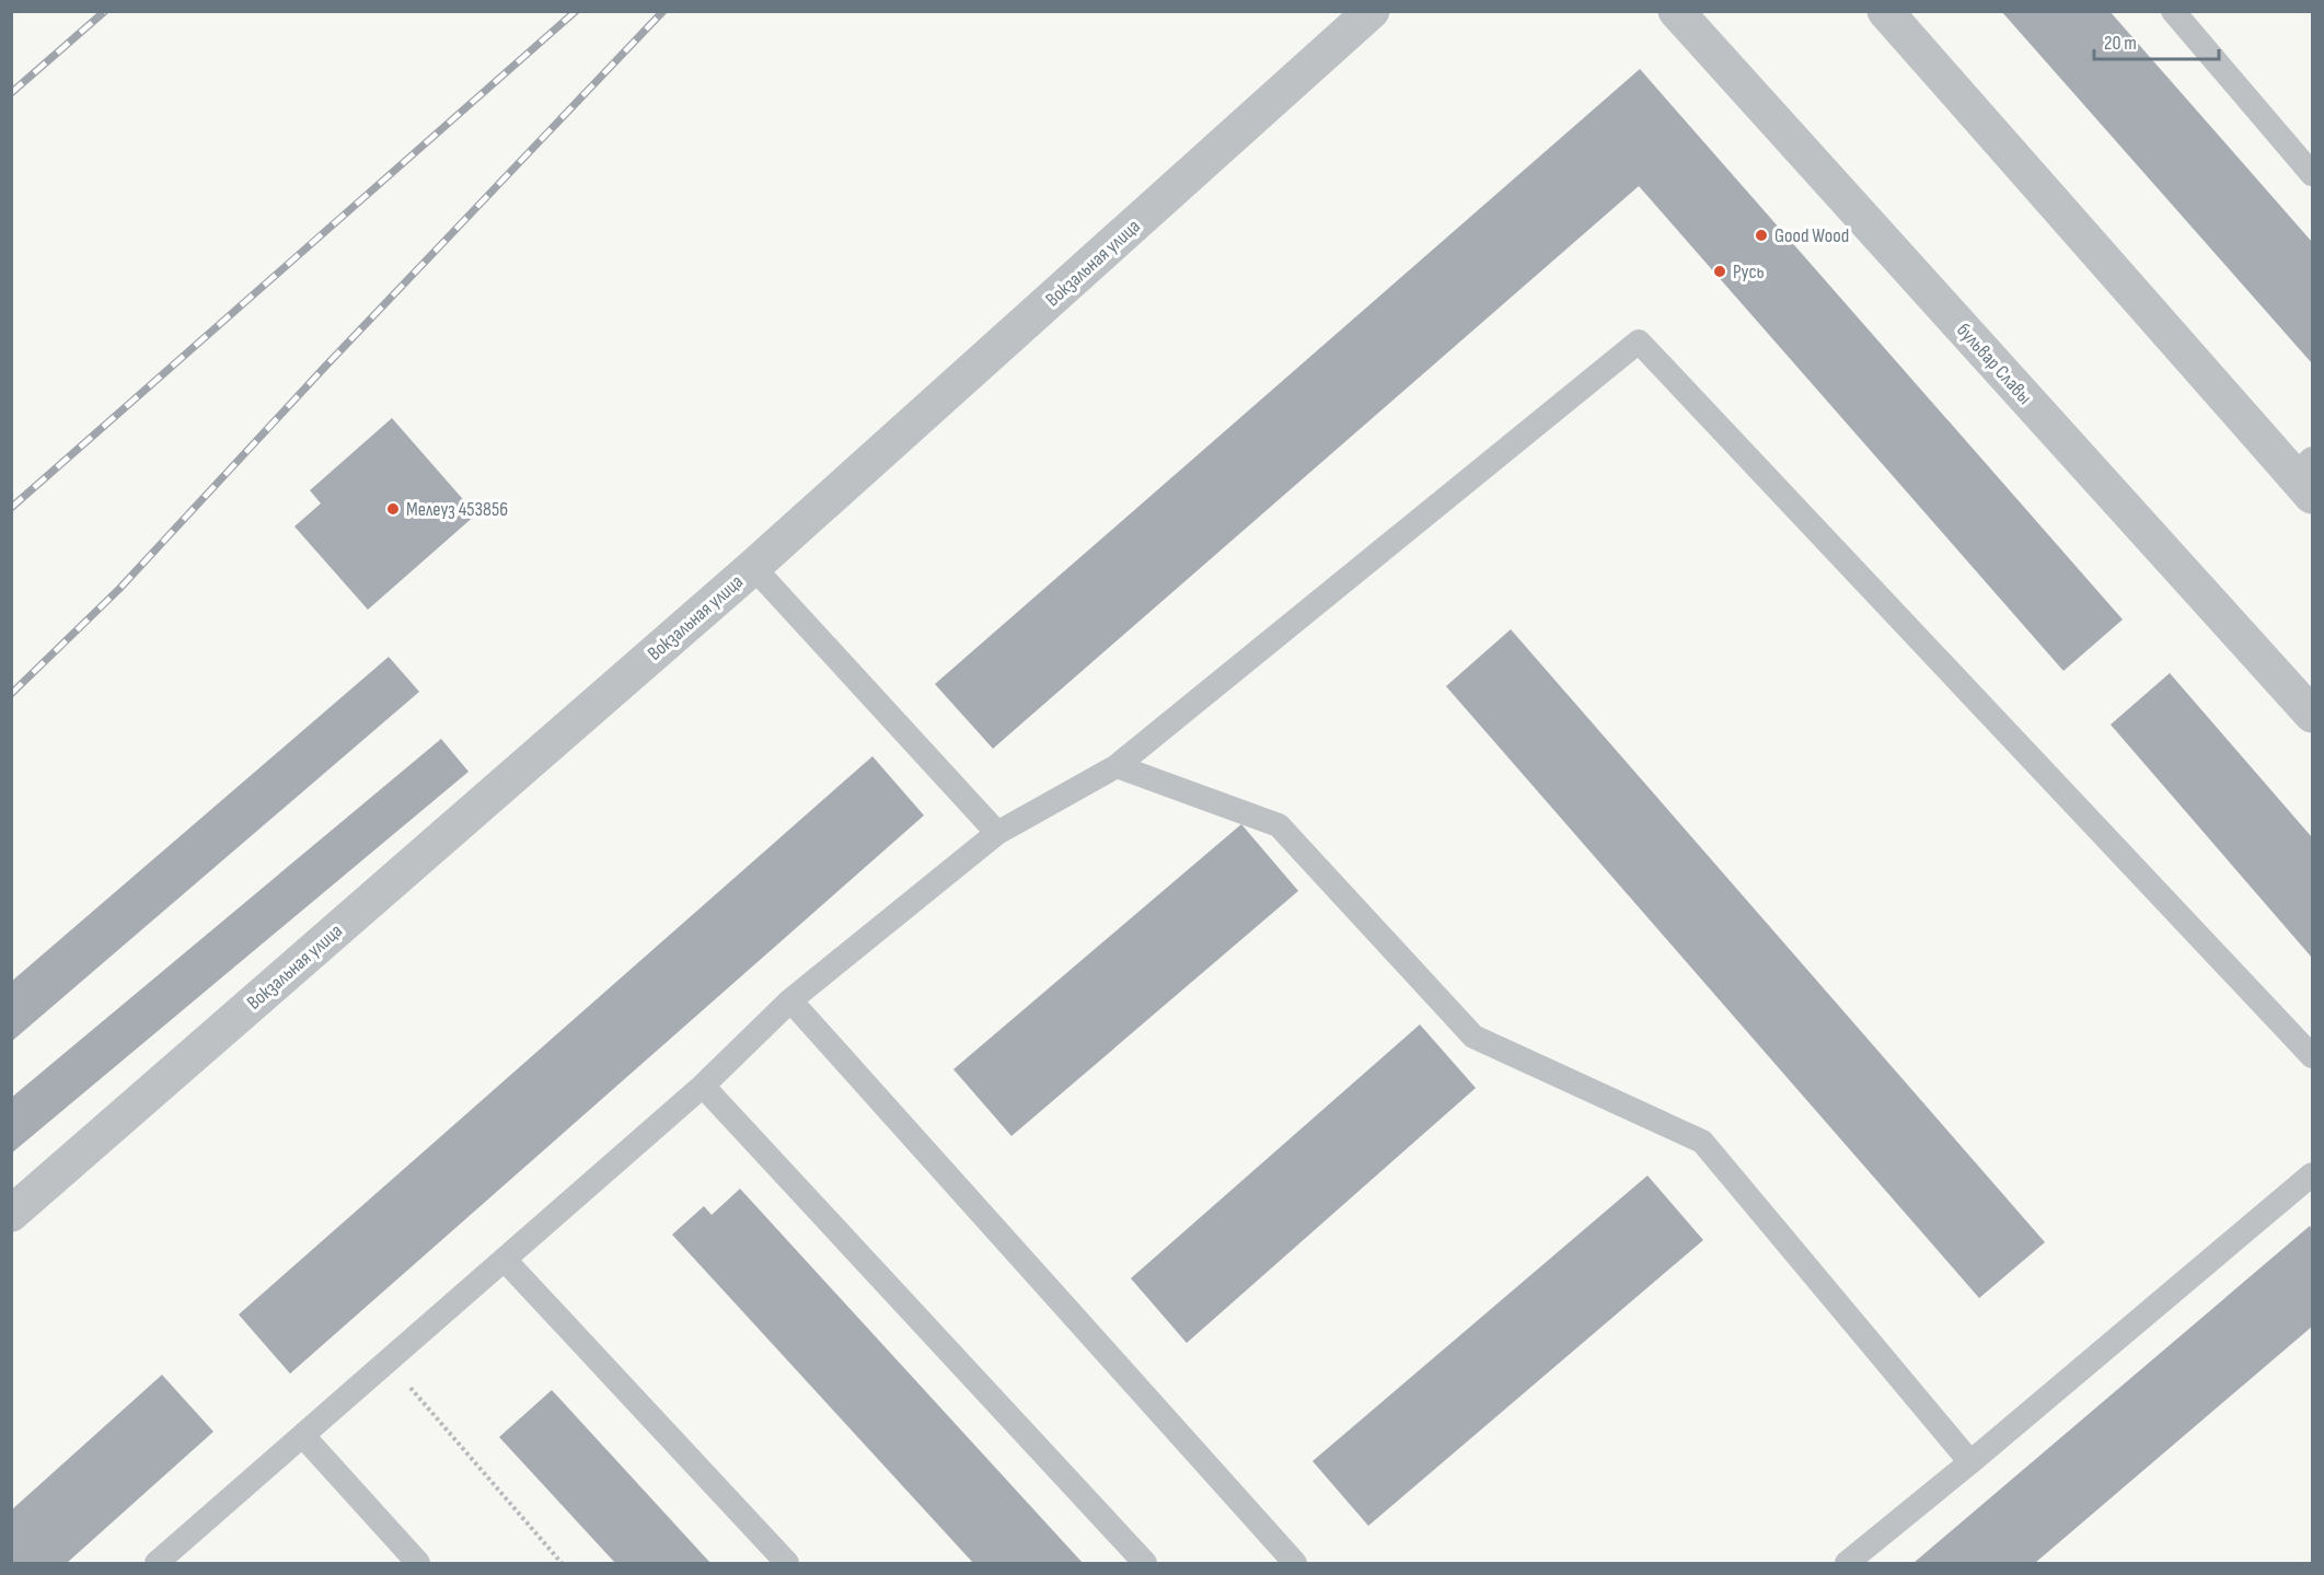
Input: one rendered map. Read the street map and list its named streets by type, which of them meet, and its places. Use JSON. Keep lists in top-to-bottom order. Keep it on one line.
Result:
{"streets":{"street":["Вокзальная улица","бульвар Славы"]},"places":["Good Wood","Русь","Мелеуз 453856"],"scale_bar":"20 m"}
